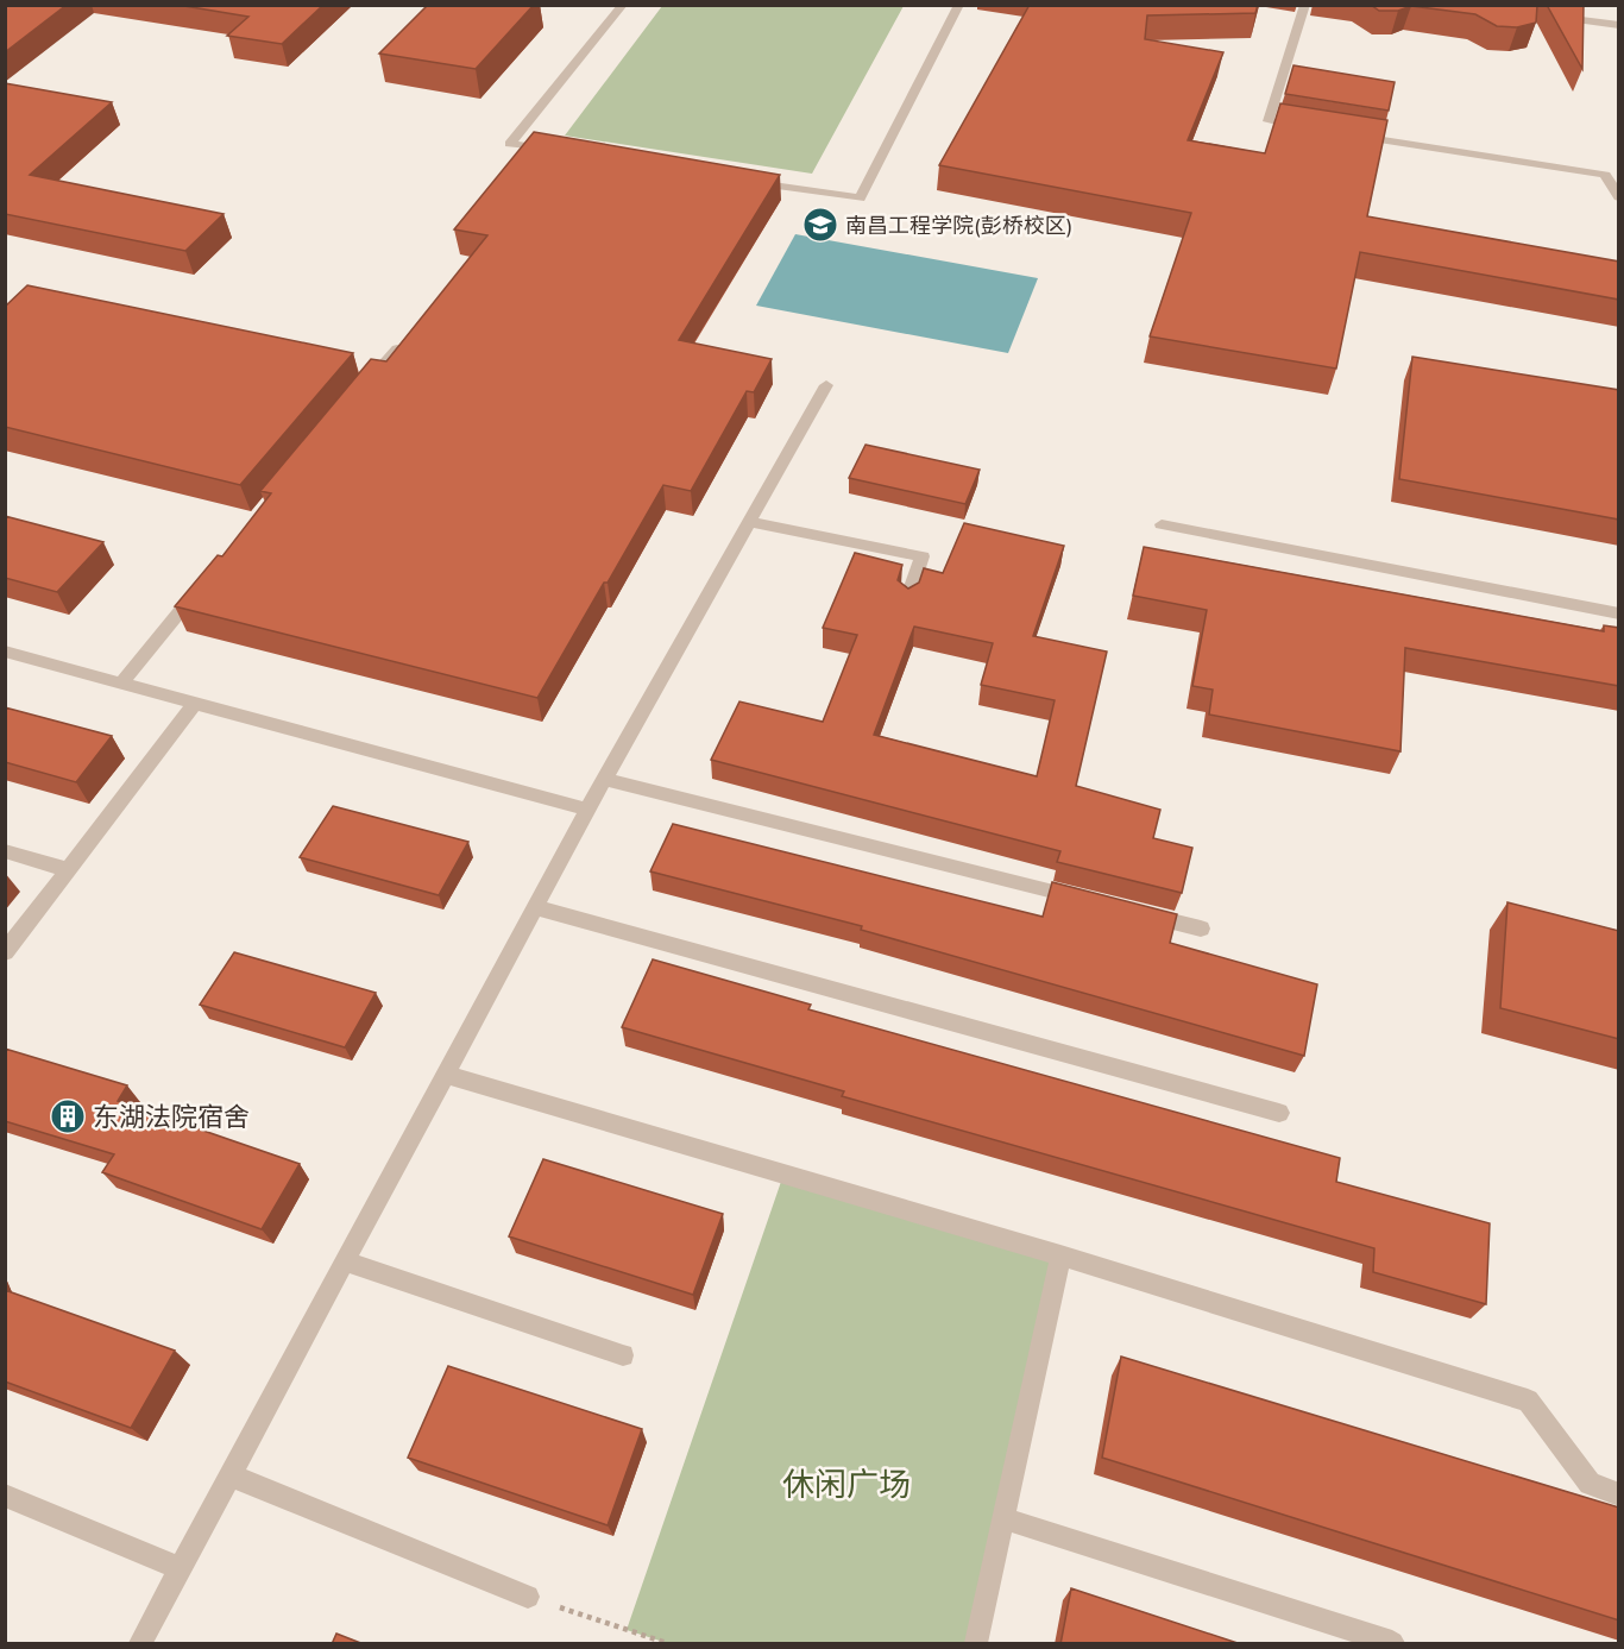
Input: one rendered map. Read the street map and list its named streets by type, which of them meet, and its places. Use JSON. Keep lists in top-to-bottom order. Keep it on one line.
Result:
{"parks":["休闲广场"],"places":{"school or university":["南昌工程学院(彭桥校区)"],"building":["东湖法院宿舍"]}}
